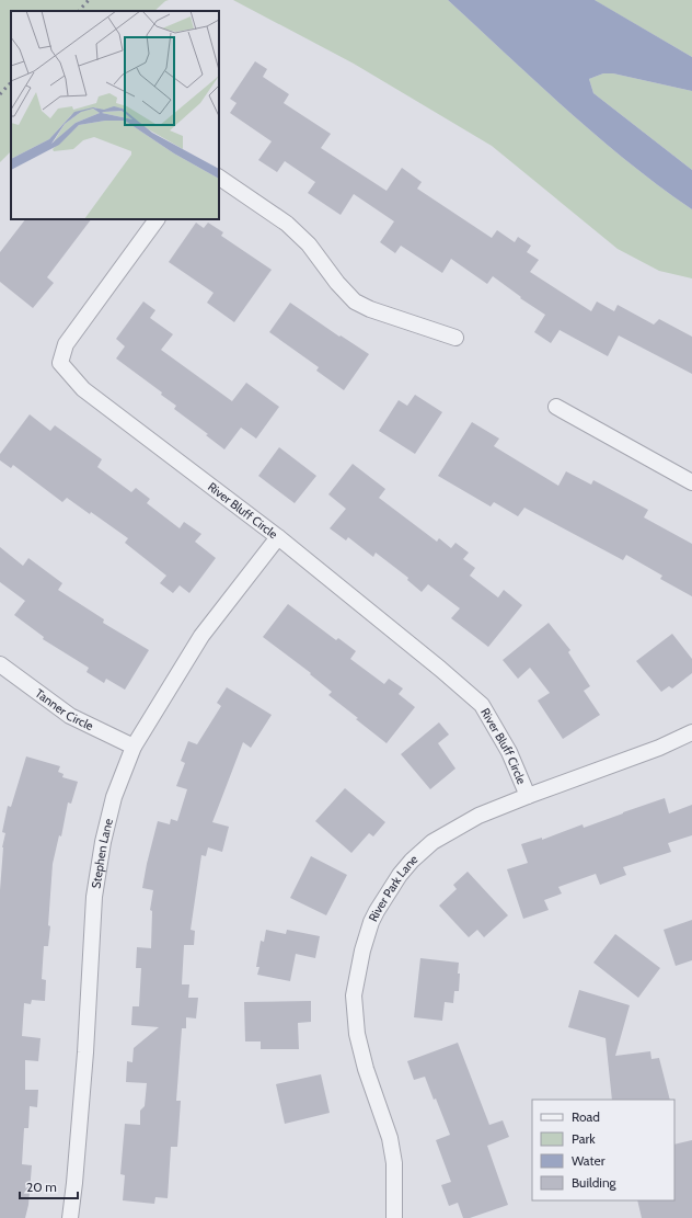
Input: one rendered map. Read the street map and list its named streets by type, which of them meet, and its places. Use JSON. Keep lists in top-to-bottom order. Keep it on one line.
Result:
{"streets":{"street":["River Bluff Circle","Tanner Circle","Stephen Lane","River Park Lane"]},"crossings":[["River Bluff Circle","Stephen Lane"],["River Bluff Circle","River Park Lane"],["Tanner Circle","Stephen Lane"]],"legend":["Road","Park","Water","Building"],"scale_bar":"20 m"}
